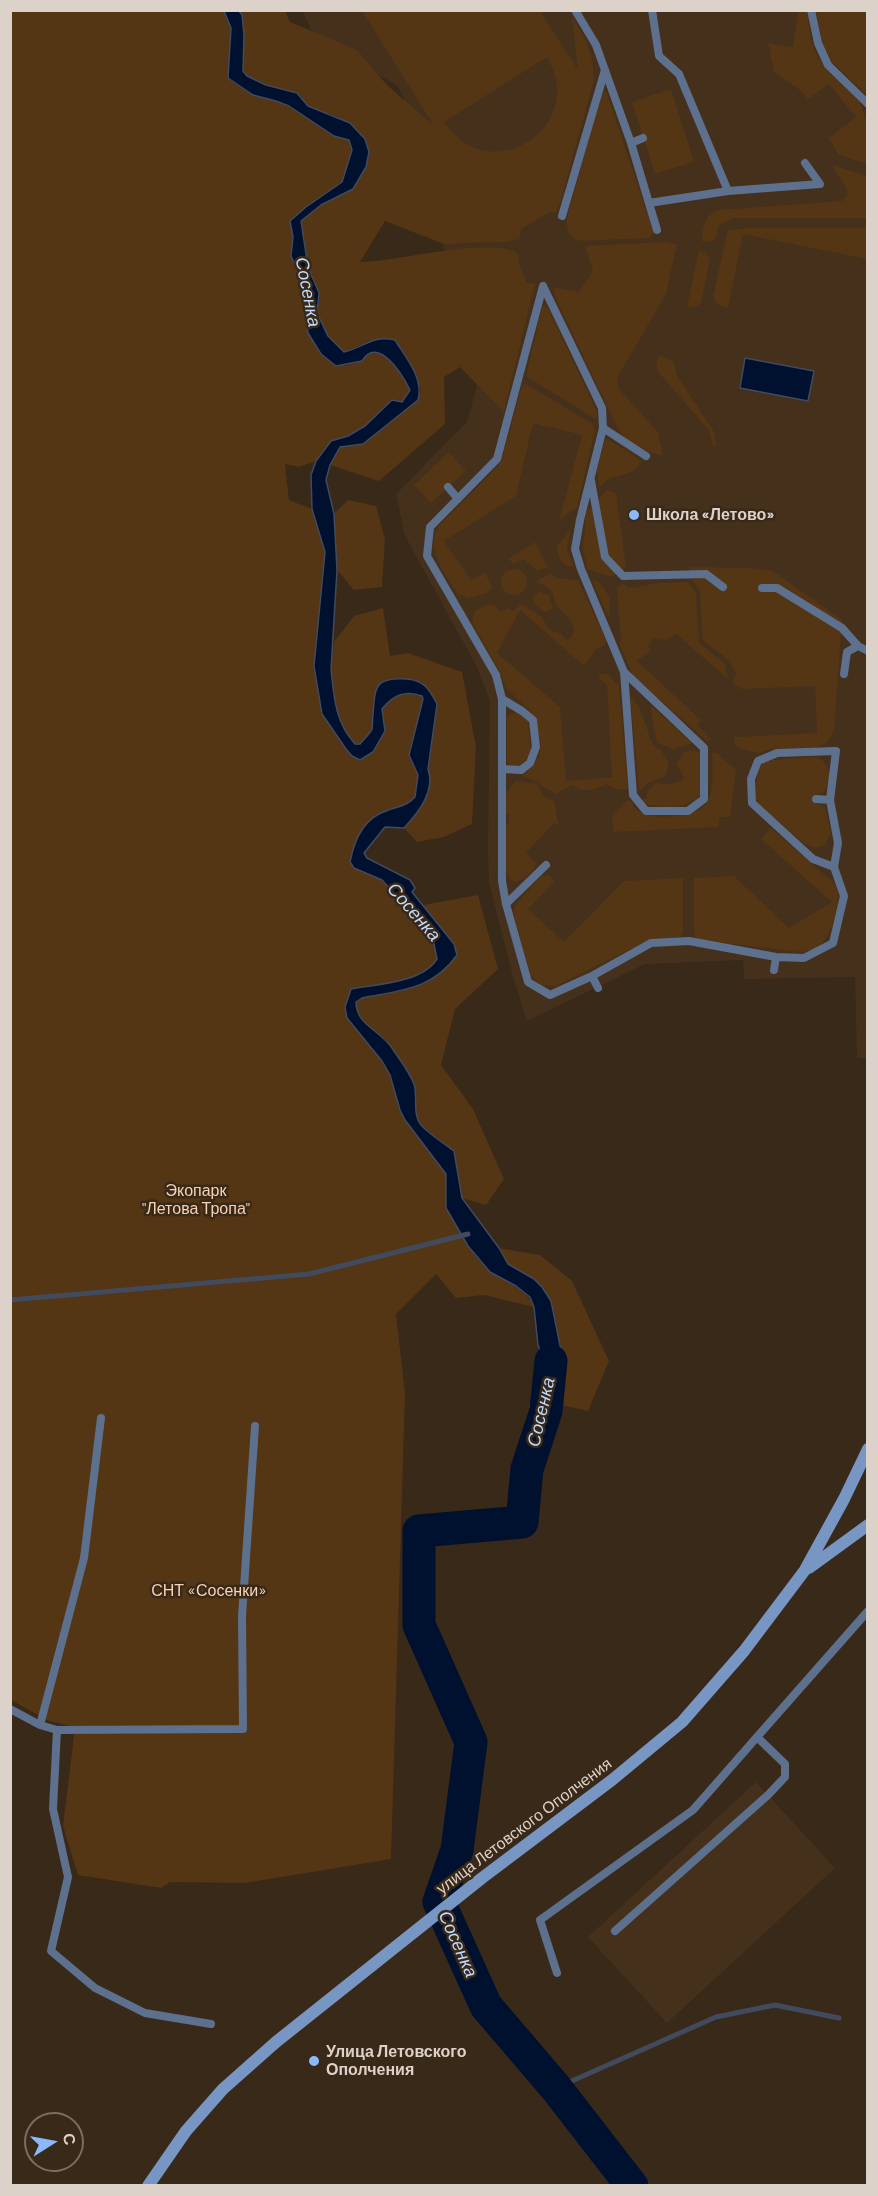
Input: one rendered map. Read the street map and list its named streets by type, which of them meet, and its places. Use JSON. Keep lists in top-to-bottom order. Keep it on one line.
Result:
{"streets":{"main road":["улица Летовского Ополчения"]},"water":["Сосенка"],"parks":["Экопарк \"Летова Тропа\"","СНТ «Сосенки»"],"places":["Школа «Летово»","Улица Летовского Ополчения"],"north":"right"}
